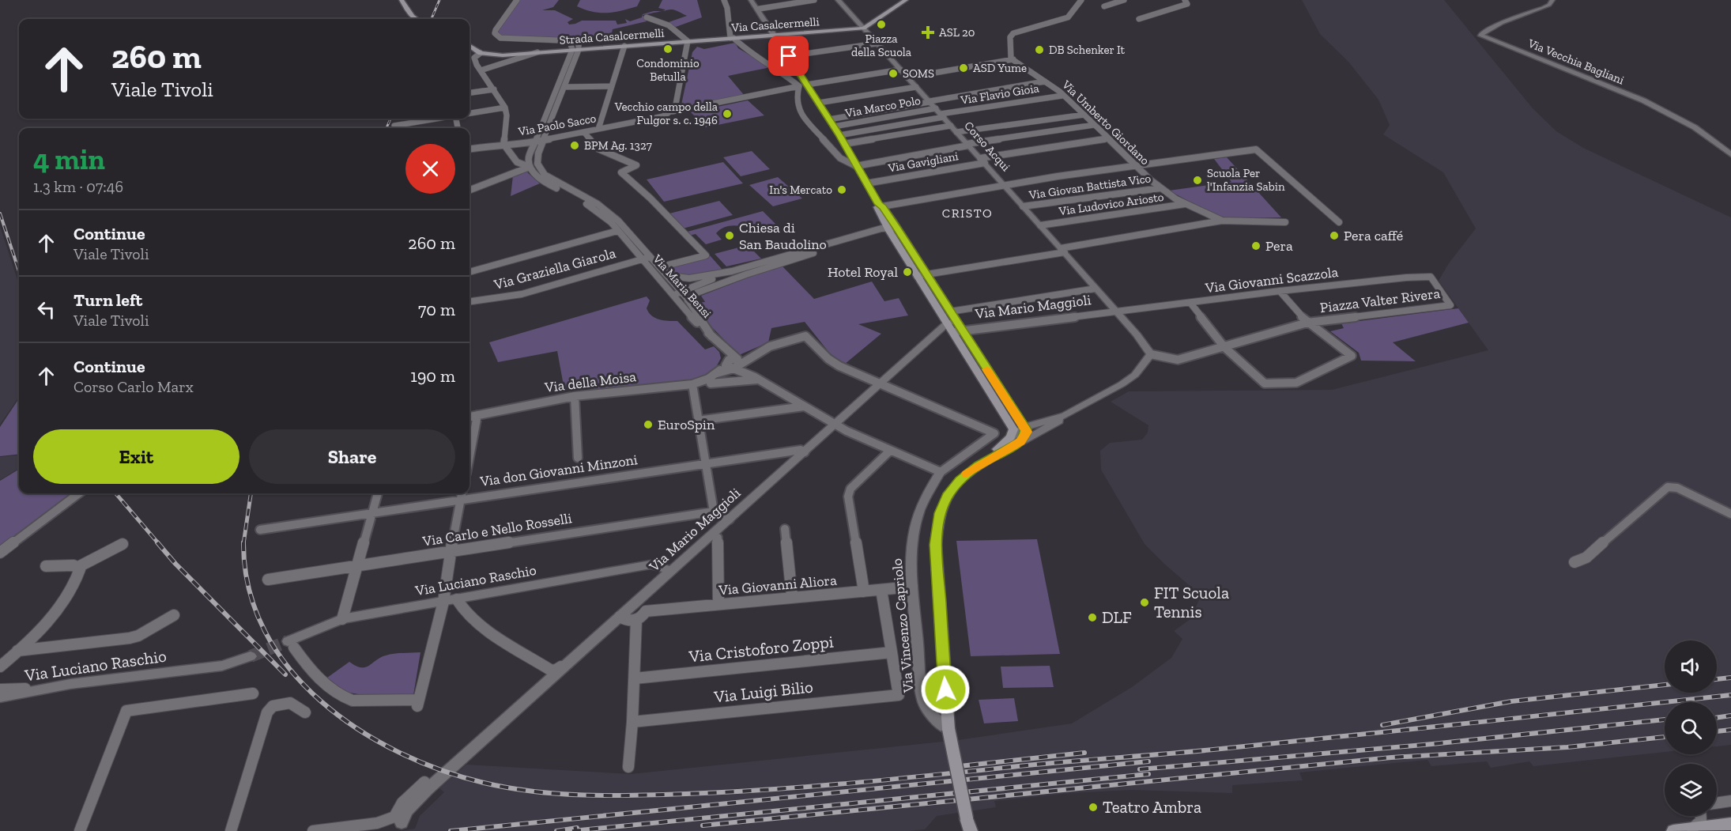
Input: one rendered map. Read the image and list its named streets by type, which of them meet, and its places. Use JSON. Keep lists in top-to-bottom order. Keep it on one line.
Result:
{"streets":{"main road":["Via Casalcermelli","Strada Casalcermelli"],"street":["Via Vecchia Bagliani","Via Flavio Gioia","Via Marco Polo","Via Umberto Giordano","Via Paolo Sacco","Corso Acqui","Via Gavigliani","Via Giovan Battista Vico","Via Ludovico Ariosto","Via Graziella Giarola","Via Giovanni Scazzola","Via Maria Bensi","Piazza Valter Rivera","Via Mario Maggioli","Via della Moisa","Via don Giovanni Minzoni","Via Carlo e Nello Rosselli","Via Luciano Raschio","Via Giovanni Aliora","Via Vincenzo Capriolo","Via Cristoforo Zoppi","Via Luigi Bilio"]},"crossings":[["Via Casalcermelli","Strada Casalcermelli"],["Via Casalcermelli","Corso Acqui"],["Via Flavio Gioia","Via Marco Polo"],["Via Flavio Gioia","Via Umberto Giordano"],["Via Flavio Gioia","Corso Acqui"],["Via Marco Polo","Corso Acqui"],["Via Umberto Giordano","Via Gavigliani"],["Via Umberto Giordano","Via Giovan Battista Vico"],["Via Umberto Giordano","Via Ludovico Ariosto"],["Via Paolo Sacco","Via Maria Bensi"],["Corso Acqui","Via Gavigliani"],["Corso Acqui","Via Giovan Battista Vico"],["Corso Acqui","Via Ludovico Ariosto"],["Corso Acqui","Via Giovanni Scazzola"],["Corso Acqui","Via Mario Maggioli"],["Via Graziella Giarola","Via Maria Bensi"],["Via Giovanni Scazzola","Piazza Valter Rivera"],["Via Giovanni Scazzola","Via Mario Maggioli"],["Via Mario Maggioli","Via della Moisa"],["Via Mario Maggioli","Via don Giovanni Minzoni"],["Via Mario Maggioli","Via Luciano Raschio"],["Via Mario Maggioli","Via Vincenzo Capriolo"],["Via della Moisa","Via Vincenzo Capriolo"],["Via Giovanni Aliora","Via Vincenzo Capriolo"],["Via Vincenzo Capriolo","Via Cristoforo Zoppi"],["Via Vincenzo Capriolo","Via Luigi Bilio"]],"districts":["CRISTO"],"places":{"other":["Piazza della Scuola","Condominio Betulla","DB Schenker It","ASD Yume","SOMS","Vecchio campo della Fulgor s. c. 1946","BPM Ag. 1327","Scuola Per l'Infanzia Sabin","In's Mercato","Chiesa di San Baudolino","Pera caffé","Pera","Hotel Royal","EuroSpin","FIT Scuola Tennis","DLF","Teatro Ambra"],"health":["ASL 20"]},"page":{"turn":["260 m","Viale Tivoli"],"heading":["4 min","1.3 km · 07:46"],"list":[{"name":"Continue","note":"Viale Tivoli","value":"260 m"},{"name":"Turn left","note":"Viale Tivoli","value":"70 m"},{"name":"Continue","note":"Corso Carlo Marx","value":"190 m"}],"buttons":["Exit","Share"]}}
